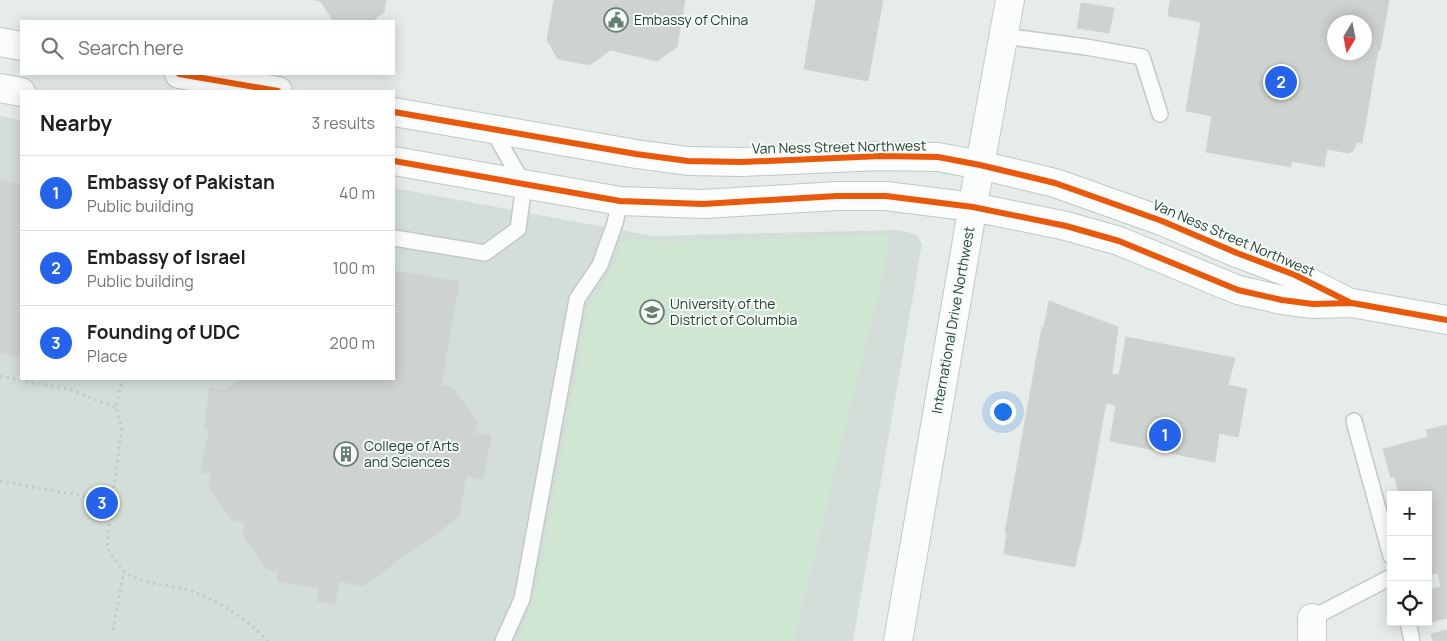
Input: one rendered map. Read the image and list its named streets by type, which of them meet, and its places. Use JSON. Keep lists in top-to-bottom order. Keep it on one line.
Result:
{"streets":{"main road":["Van Ness Street Northwest","International Drive Northwest"]},"crossings":[["Van Ness Street Northwest","International Drive Northwest"]],"places":{"public building":["Embassy of China"],"school or university":["University of the District of Columbia"],"building":["College of Arts and Sciences"]},"north":"bottom","page":{"search":"Search here","pins":["2","1","3"],"heading":["Nearby","3 results"],"list":[{"mark":"1","name":"Embassy of Pakistan","note":"Public building","value":"40 m"},{"mark":"2","name":"Embassy of Israel","note":"Public building","value":"100 m"},{"mark":"3","name":"Founding of UDC","note":"Place","value":"200 m"}],"map_buttons":["+","−"]}}
